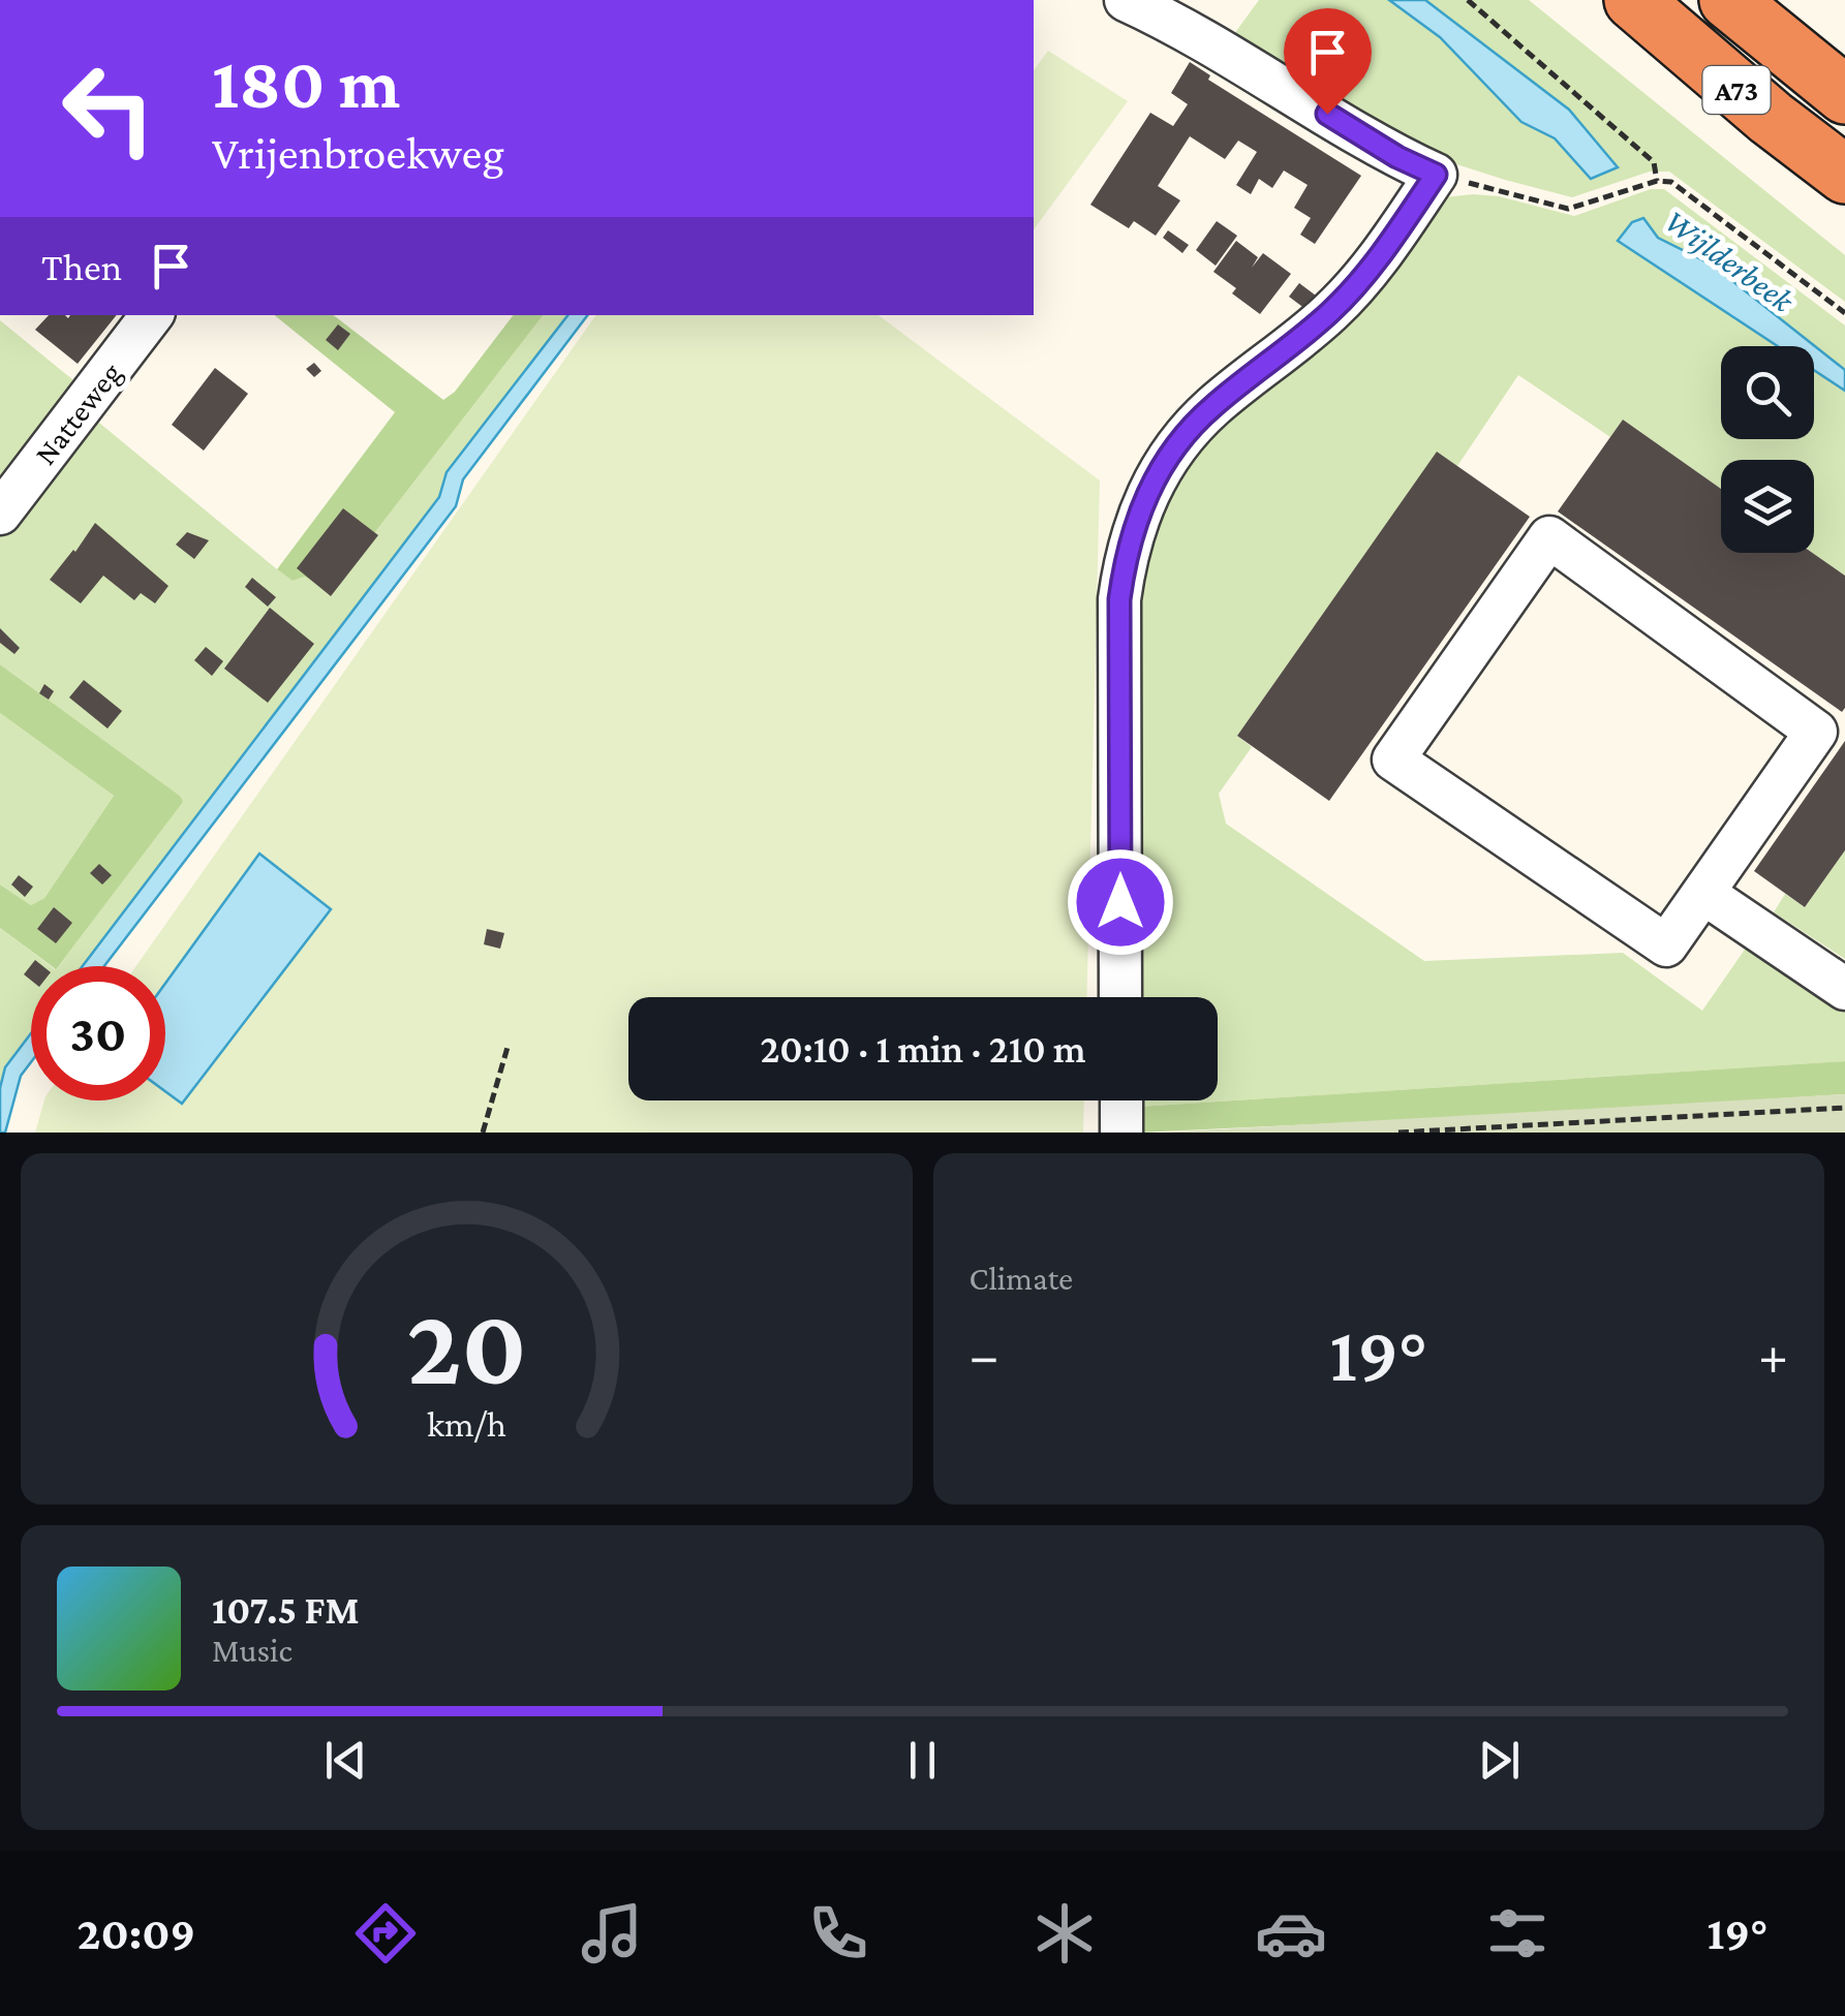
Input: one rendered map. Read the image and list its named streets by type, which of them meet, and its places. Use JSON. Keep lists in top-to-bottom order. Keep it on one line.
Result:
{"streets":{"highway":["A73"],"street":["Natteweg"]},"water":["Wijlderbeek"],"page":{"turn":["180 m","Vrijenbroekweg"],"then":"Then","limit":"30","trip":"20:10 · 1 min · 210 m","tile":"Climate","heat":["−","19°","+"],"song":["107.5 FM","Music"],"tabs":["20:09","19°"],"gauge":["20","km/h"]}}
